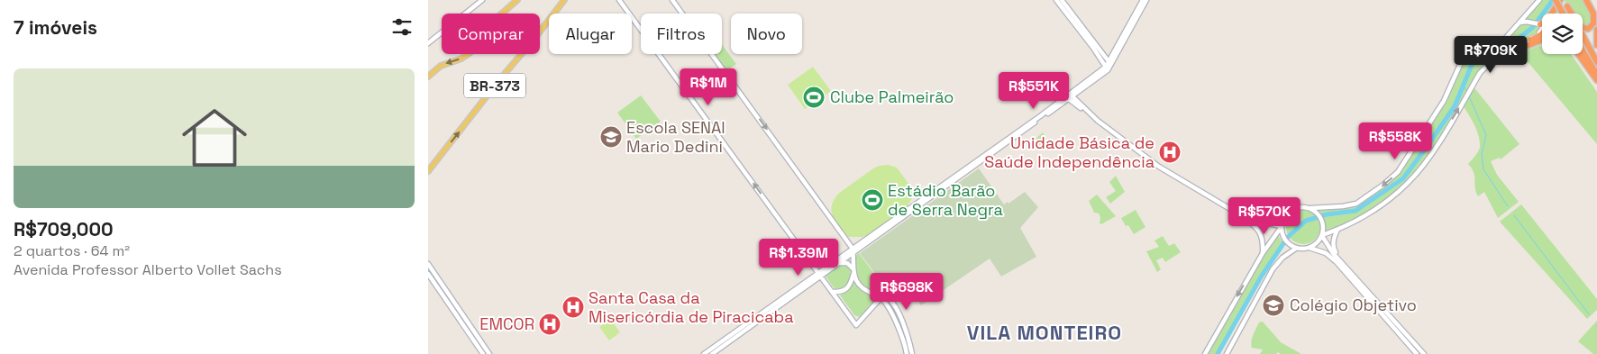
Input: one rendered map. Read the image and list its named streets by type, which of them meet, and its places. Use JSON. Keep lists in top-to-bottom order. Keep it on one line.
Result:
{"streets":{"main road":["BR-373"]},"districts":["VILA MONTEIRO"],"places":{"sports":["Clube Palmeirão","Estádio Barão de Serra Negra"],"school or university":["Escola SENAI Mario Dedini","Colégio Objetivo"],"hospital":["Unidade Básica de Saúde Independência","Santa Casa da Misericórdia de Piracicaba","EMCOR"]},"page":{"heading":"7 imóveis","chip":["Comprar","Alugar","Filtros","Novo"],"price":["R$709K","R$1M","R$551K","R$558K","R$570K","R$1.39M","R$698K"],"list":[{"name":"R$709,000","note":"2 quartos · 64 m² · Avenida Professor Alberto Vollet Sachs"}]}}
